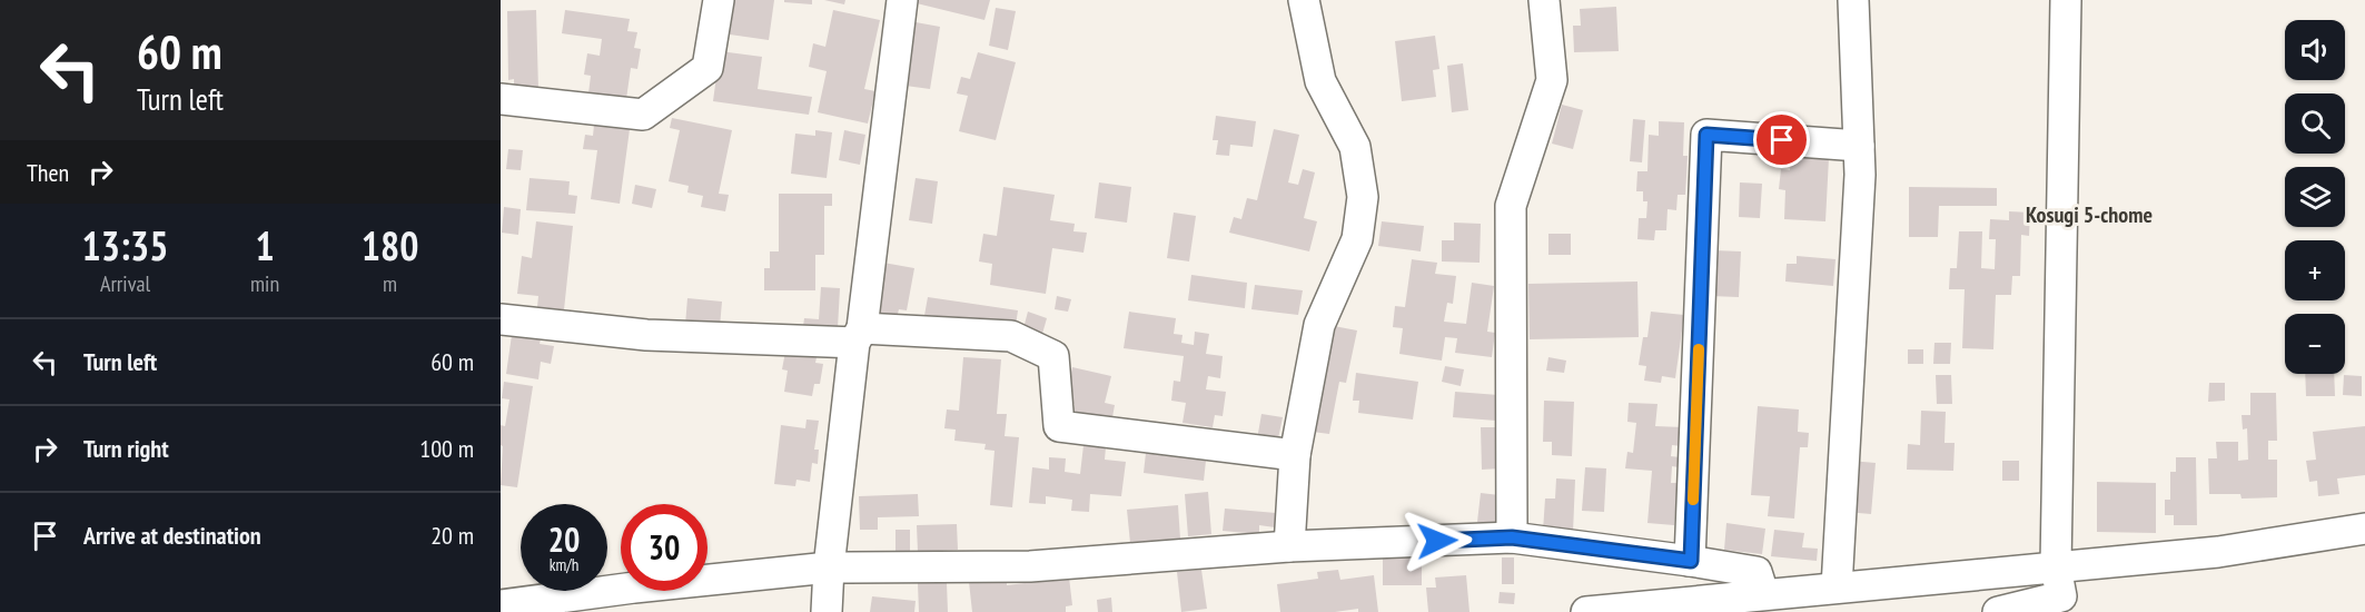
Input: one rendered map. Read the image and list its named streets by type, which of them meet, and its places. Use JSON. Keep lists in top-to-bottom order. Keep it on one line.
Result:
{"districts":["Kosugi 5-chome"],"page":{"turn":["60 m","Turn left"],"map_buttons":["+","−"],"then":"Then","eta":["13:35","Arrival","1","min","180","m"],"list":[{"name":"Turn left","value":"60 m"},{"name":"Turn right","value":"100 m"},{"name":"Arrive at destination","value":"20 m"}],"speed":"20 km/h","limit":"30"}}
